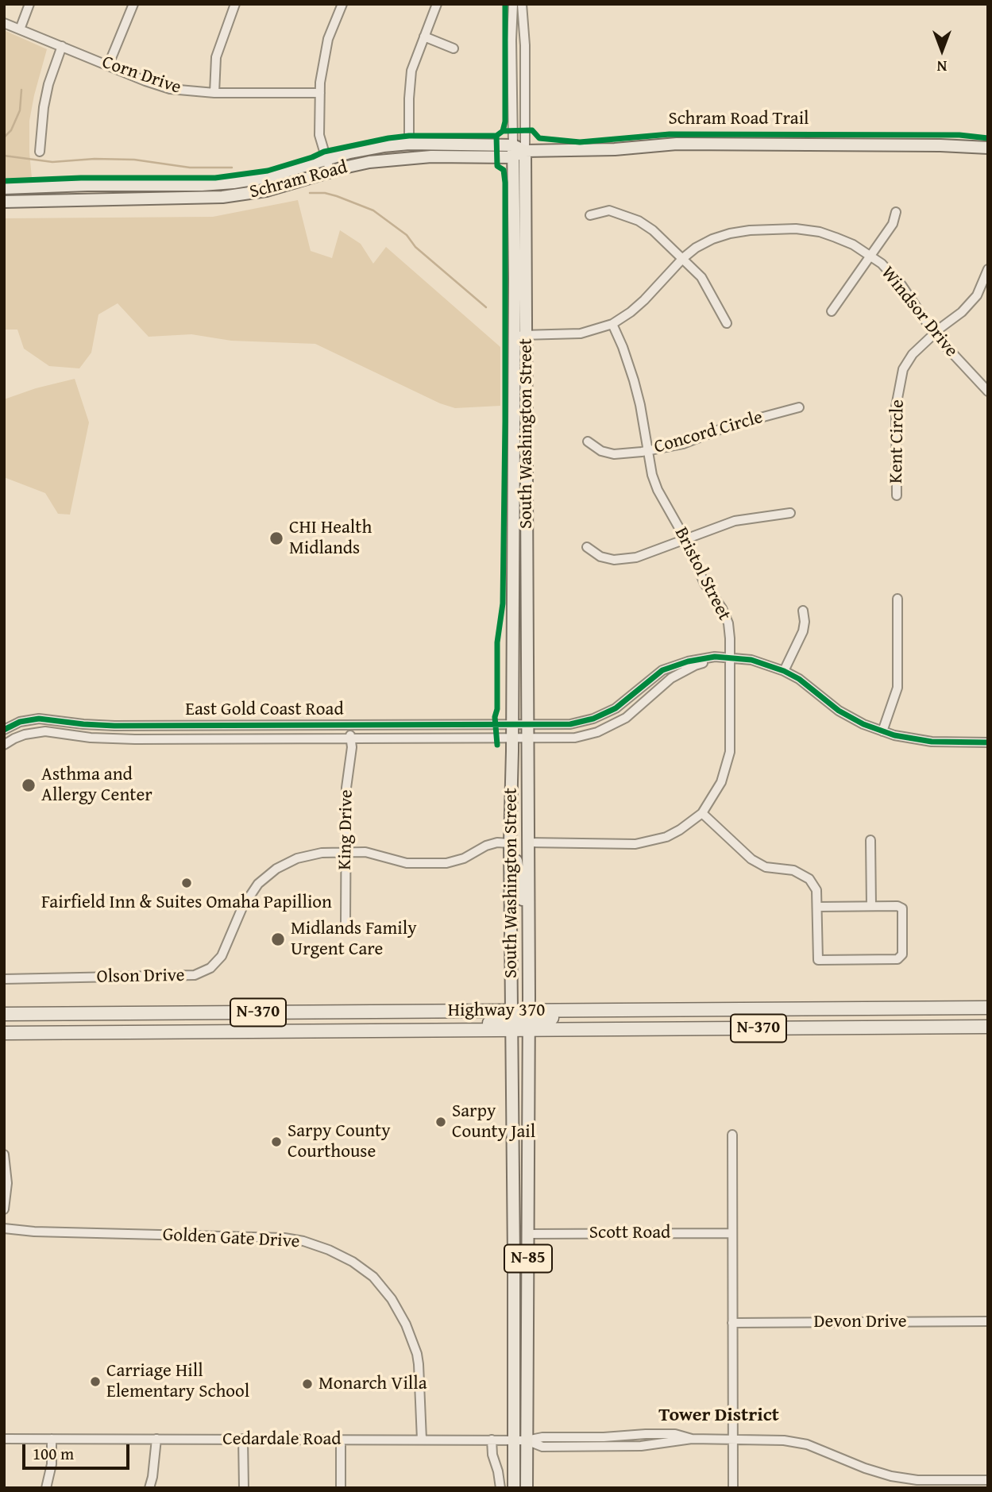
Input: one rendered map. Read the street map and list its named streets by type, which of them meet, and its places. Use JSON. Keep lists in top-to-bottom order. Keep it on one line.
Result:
{"streets":{"highway":["Highway 370","N-370"],"main road":["Schram Road","South Washington Street","N-85"],"street":["Corn Drive","Windsor Drive","Concord Circle","Kent Circle","Bristol Street","East Gold Coast Road","King Drive","Olson Drive","Scott Road","Golden Gate Drive","Devon Drive","Cedardale Road"],"cycle path":["Schram Road Trail"]},"crossings":[["Windsor Drive","South Washington Street"],["Windsor Drive","Kent Circle"],["Windsor Drive","Bristol Street"],["Concord Circle","Bristol Street"],["South Washington Street","Bristol Street"],["South Washington Street","East Gold Coast Road"],["South Washington Street","Olson Drive"],["South Washington Street","Highway 370"],["South Washington Street","Scott Road"],["South Washington Street","Cedardale Road"],["Bristol Street","East Gold Coast Road"],["East Gold Coast Road","King Drive"],["King Drive","Olson Drive"],["Golden Gate Drive","Cedardale Road"]],"districts":["Tower District"],"places":["CHI Health Midlands","Asthma and Allergy Center","Fairfield Inn & Suites Omaha Papillion","Midlands Family Urgent Care","Sarpy County Jail","Sarpy County Courthouse","Carriage Hill Elementary School","Monarch Villa"],"scale_bar":"100 m","north":"bottom"}
